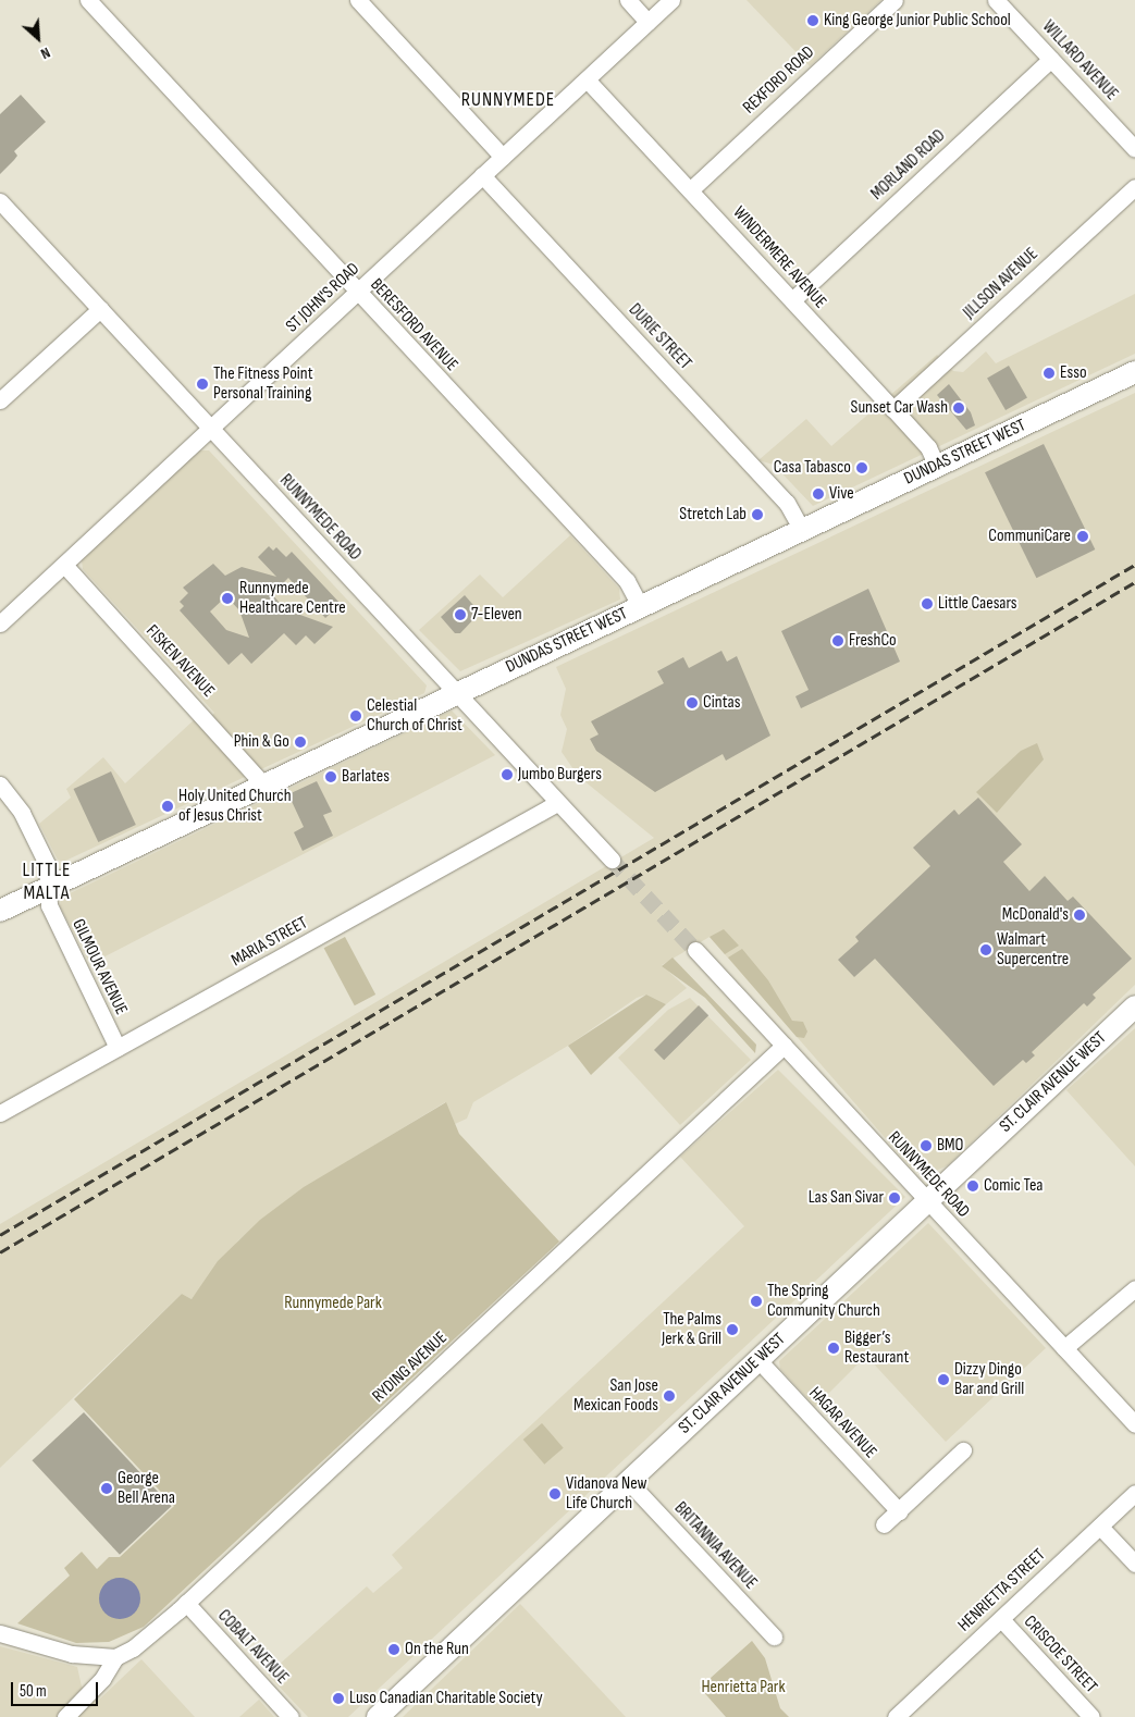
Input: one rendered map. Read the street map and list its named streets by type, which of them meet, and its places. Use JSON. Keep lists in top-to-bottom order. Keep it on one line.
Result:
{"streets":{"main road":["DUNDAS STREET WEST","ST. CLAIR AVENUE WEST"],"street":["WILLARD AVENUE","REXFORD ROAD","MORLAND ROAD","WINDERMERE AVENUE","JILLSON AVENUE","ST JOHN'S ROAD","BERESFORD AVENUE","DURIE STREET","RUNNYMEDE ROAD","FISKEN AVENUE","MARIA STREET","GILMOUR AVENUE","RYDING AVENUE","HAGAR AVENUE","BRITANNIA AVENUE","HENRIETTA STREET","COBALT AVENUE","CRISCOE STREET"]},"crossings":[["WILLARD AVENUE","MORLAND ROAD"],["REXFORD ROAD","WINDERMERE AVENUE"],["MORLAND ROAD","WINDERMERE AVENUE"],["WINDERMERE AVENUE","JILLSON AVENUE"],["WINDERMERE AVENUE","ST JOHN'S ROAD"],["WINDERMERE AVENUE","DUNDAS STREET WEST"],["ST JOHN'S ROAD","BERESFORD AVENUE"],["ST JOHN'S ROAD","DURIE STREET"],["ST JOHN'S ROAD","RUNNYMEDE ROAD"],["ST JOHN'S ROAD","FISKEN AVENUE"],["BERESFORD AVENUE","DUNDAS STREET WEST"],["DURIE STREET","DUNDAS STREET WEST"],["DUNDAS STREET WEST","RUNNYMEDE ROAD"],["DUNDAS STREET WEST","FISKEN AVENUE"],["DUNDAS STREET WEST","GILMOUR AVENUE"],["RUNNYMEDE ROAD","MARIA STREET"],["RUNNYMEDE ROAD","ST. CLAIR AVENUE WEST"],["RUNNYMEDE ROAD","RYDING AVENUE"],["MARIA STREET","GILMOUR AVENUE"],["ST. CLAIR AVENUE WEST","HAGAR AVENUE"],["ST. CLAIR AVENUE WEST","BRITANNIA AVENUE"],["RYDING AVENUE","COBALT AVENUE"],["HENRIETTA STREET","CRISCOE STREET"]],"districts":["RUNNYMEDE","LITTLE MALTA"],"parks":["Runnymede Park","Henrietta Park"],"places":["King George Junior Public School","Esso","The Fitness Point Personal Training","Sunset Car Wash","Casa Tabasco","Vive","Stretch Lab","CommuniCare","Runnymede Healthcare Centre","Little Caesars","7-Eleven","FreshCo","Cintas","Celestial Church of Christ","Phin & Go","Jumbo Burgers","Barlates","Holy United Church of Jesus Christ","McDonald's","Walmart Supercentre","BMO","Comic Tea","Las San Sivar","The Spring Community Church","The Palms Jerk & Grill","Bigger’s Restaurant","Dizzy Dingo Bar and Grill","San Jose Mexican Foods","George Bell Arena","Vidanova New Life Church","On the Run","Luso Canadian Charitable Society"],"scale_bar":"50 m","north":"bottom right"}
